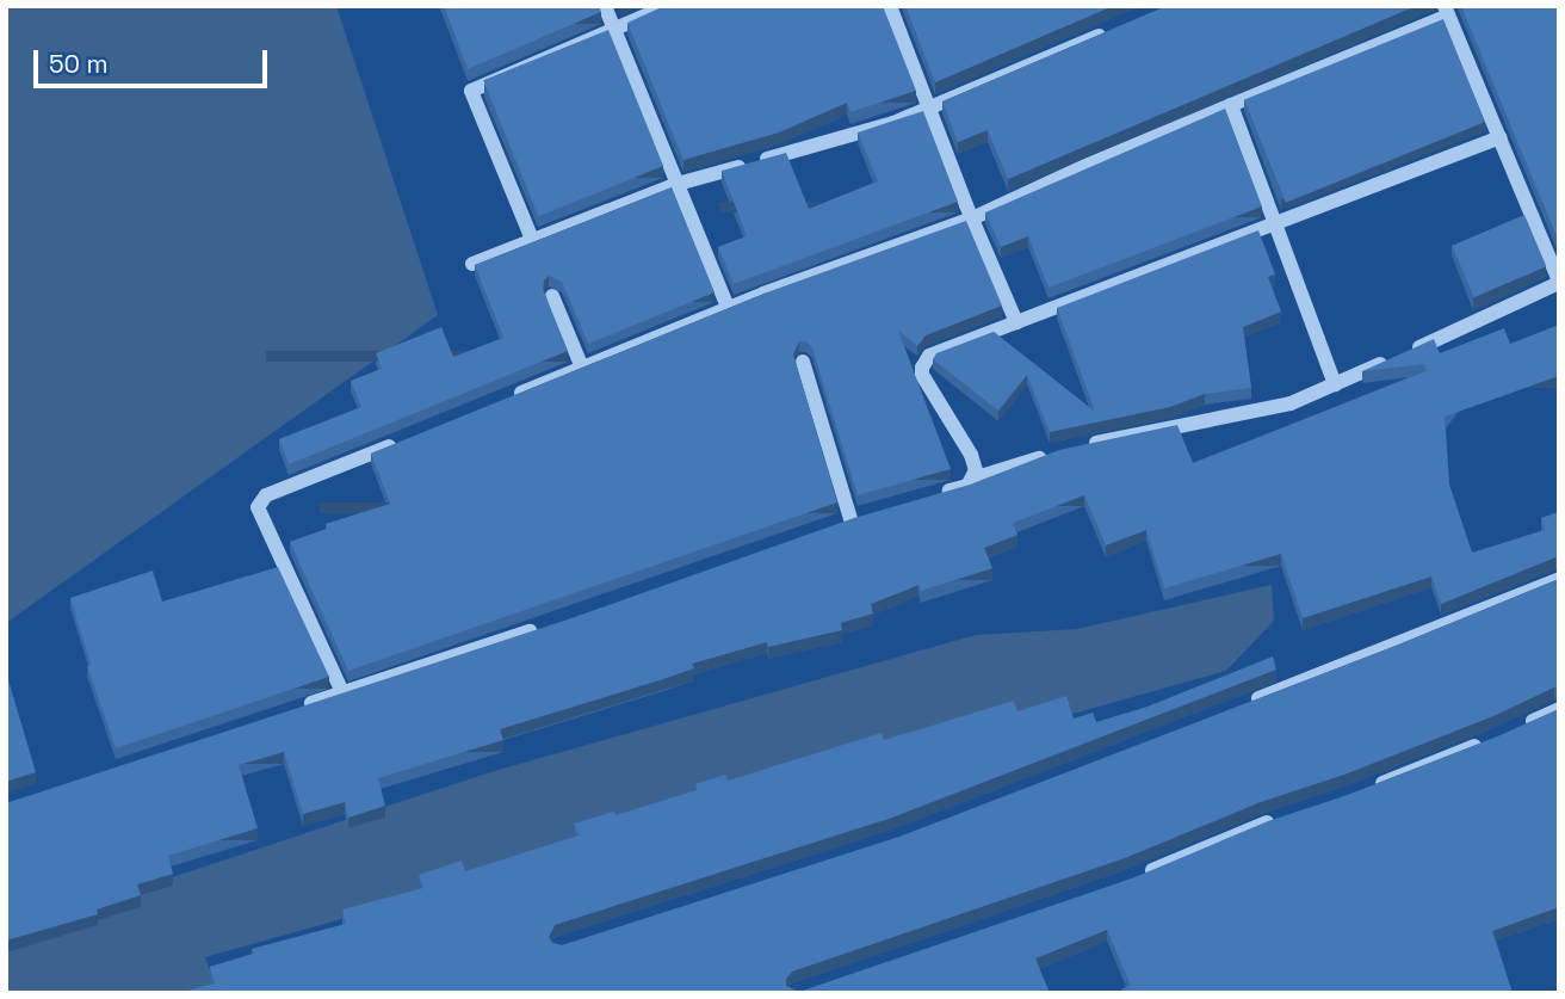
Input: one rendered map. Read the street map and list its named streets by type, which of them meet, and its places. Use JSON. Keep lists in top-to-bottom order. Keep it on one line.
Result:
{"scale_bar":"50 m"}
